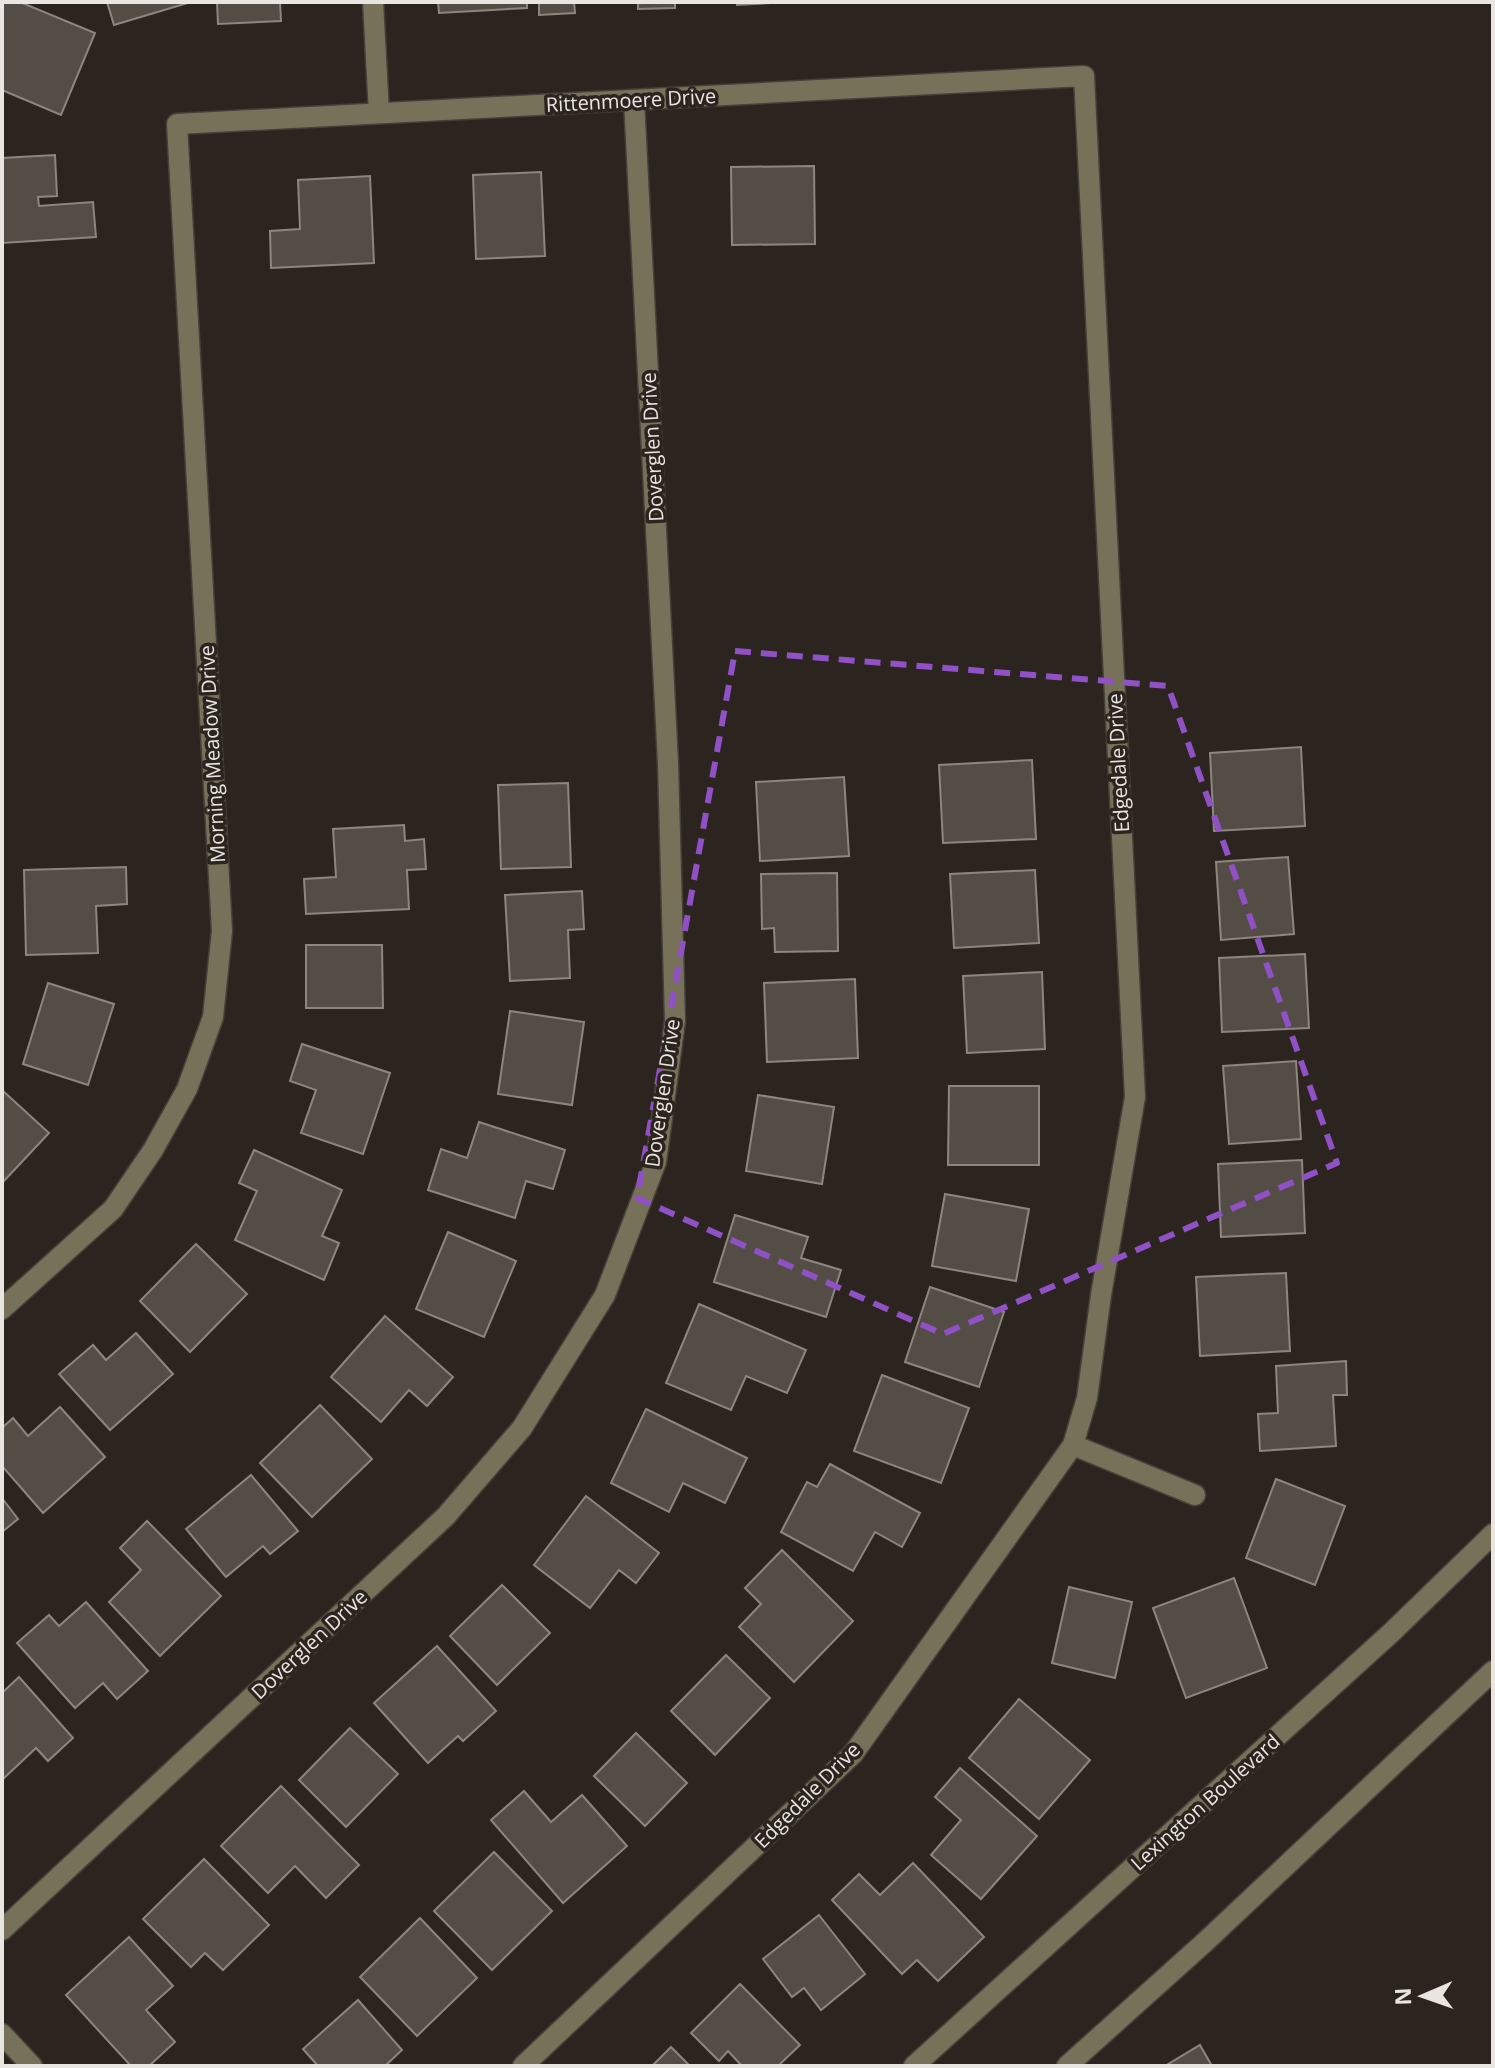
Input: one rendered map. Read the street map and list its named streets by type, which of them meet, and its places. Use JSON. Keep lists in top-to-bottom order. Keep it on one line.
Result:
{"streets":{"street":["Rittenmoere Drive","Doverglen Drive","Morning Meadow Drive","Edgedale Drive","Lexington Boulevard"]},"crossings":[["Rittenmoere Drive","Doverglen Drive"],["Rittenmoere Drive","Morning Meadow Drive"],["Rittenmoere Drive","Edgedale Drive"]],"north":"left"}
